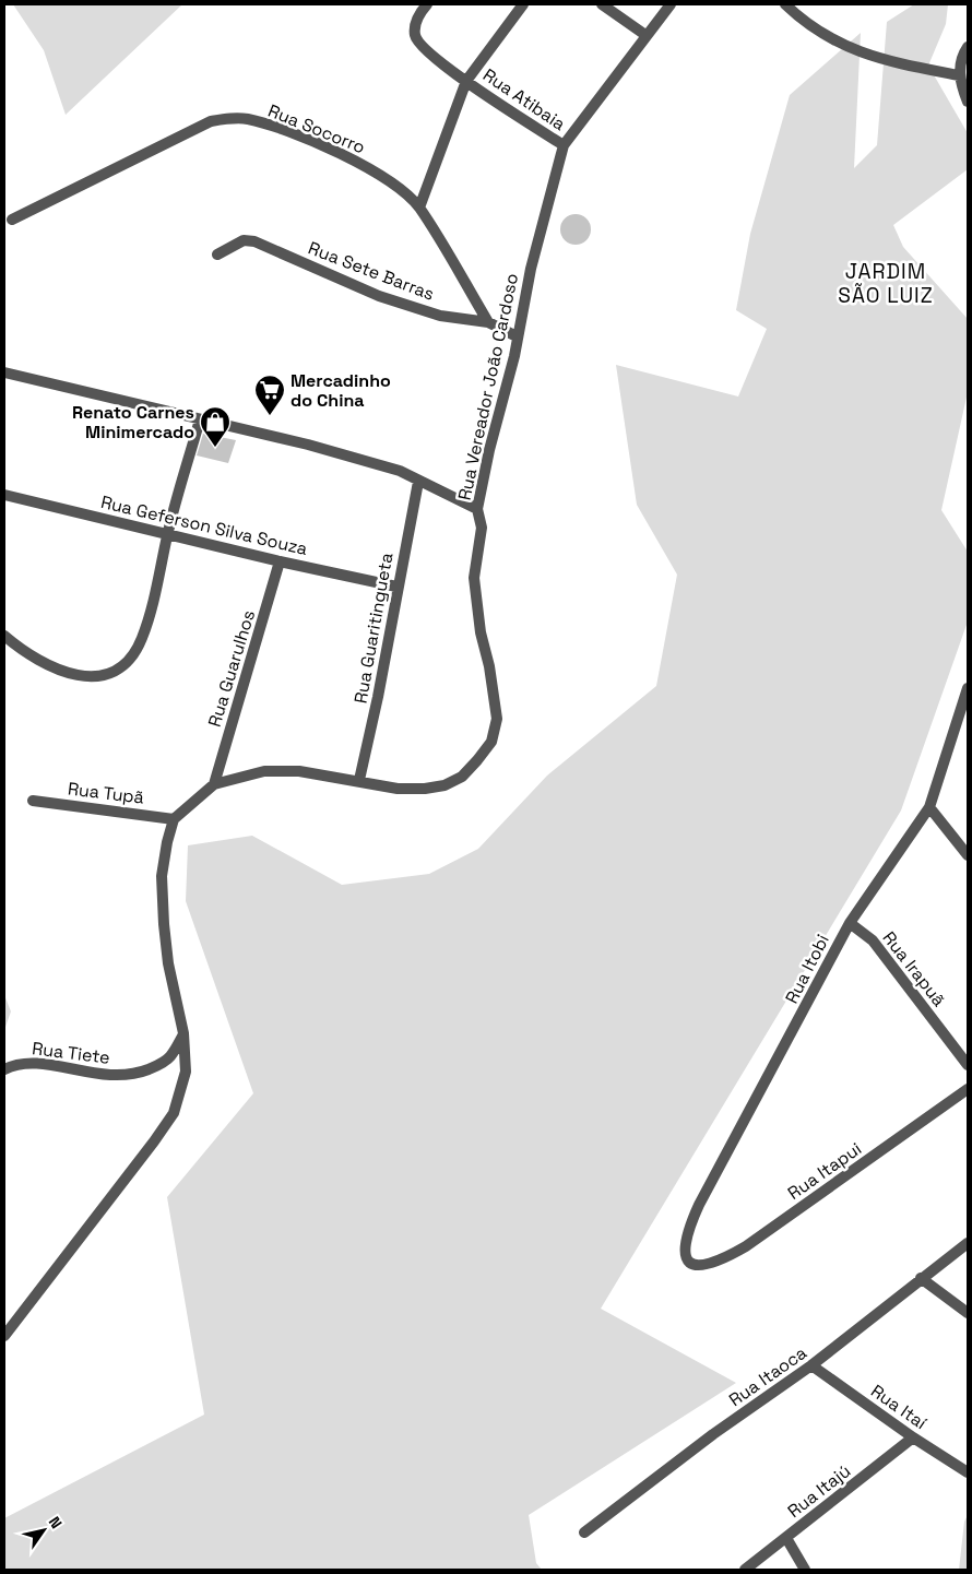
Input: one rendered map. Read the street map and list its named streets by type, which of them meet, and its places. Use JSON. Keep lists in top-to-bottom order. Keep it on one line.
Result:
{"streets":{"street":["Rua Atibaia","Rua Socorro","Rua Sete Barras","Rua Vereador João Cardoso","Rua Geferson Silva Souza","Rua Guaritingueta","Rua Guarulhos","Rua Tupã","Rua Itobi","Rua Irapuã","Rua Tiete","Rua Itapui","Rua Itaoca","Rua Itaí","Rua Itajú"]},"crossings":[["Rua Atibaia","Rua Vereador João Cardoso"],["Rua Socorro","Rua Sete Barras"],["Rua Sete Barras","Rua Vereador João Cardoso"],["Rua Vereador João Cardoso","Rua Guaritingueta"],["Rua Vereador João Cardoso","Rua Guarulhos"],["Rua Geferson Silva Souza","Rua Guaritingueta"],["Rua Geferson Silva Souza","Rua Guarulhos"],["Rua Itobi","Rua Irapuã"],["Rua Itobi","Rua Itapui"],["Rua Itaoca","Rua Itaí"],["Rua Itaí","Rua Itajú"]],"districts":["JARDIM SÃO LUIZ"],"places":{"supermarket":["Mercadinho do China"],"shop":["Renato Carnes Minimercado"]},"north":"top right"}
